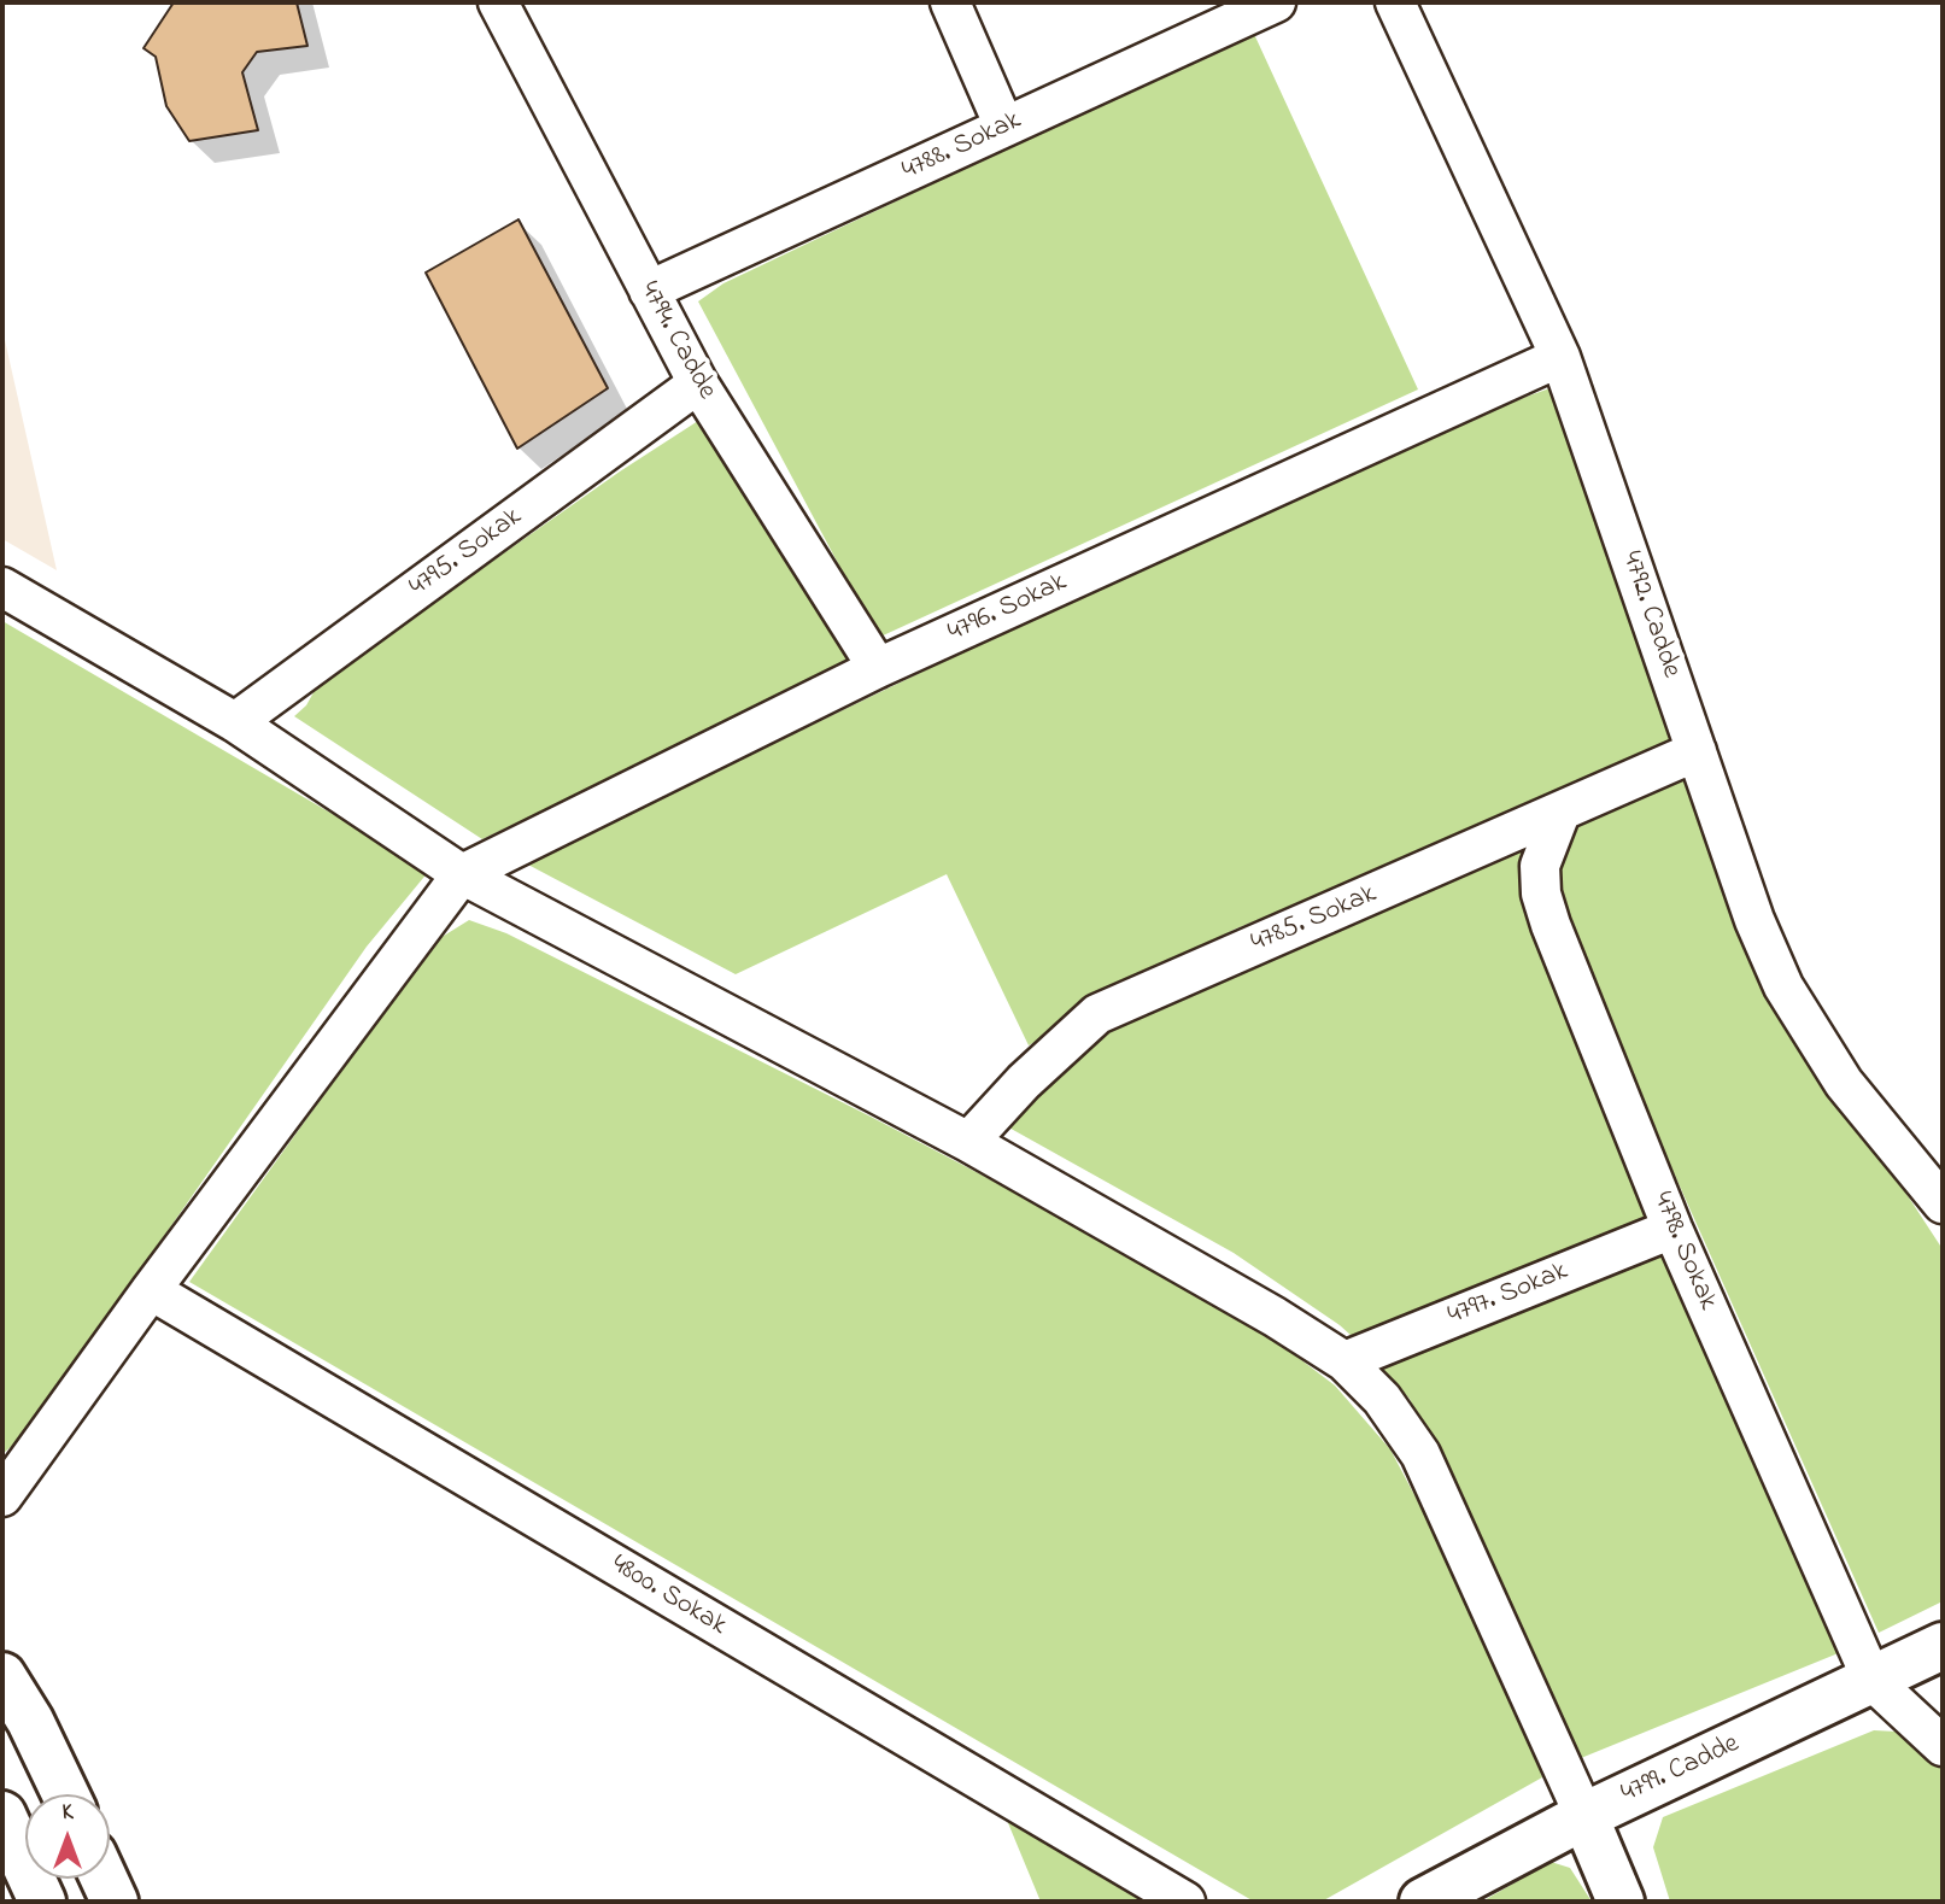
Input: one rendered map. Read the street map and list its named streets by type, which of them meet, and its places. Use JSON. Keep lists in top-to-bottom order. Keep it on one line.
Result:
{"streets":{"street":["4788. Sokak","4794. Cadde","4795. Sokak","4796. Sokak","4792. Cadde","4785. Sokak","4798. Sokak","4797. Sokak","4800. Sokak","4799. Cadde"]},"crossings":[["4788. Sokak","4794. Cadde"],["4794. Cadde","4795. Sokak"],["4794. Cadde","4796. Sokak"],["4796. Sokak","4792. Cadde"],["4792. Cadde","4785. Sokak"],["4785. Sokak","4798. Sokak"],["4798. Sokak","4797. Sokak"],["4798. Sokak","4799. Cadde"]],"north":"top"}
